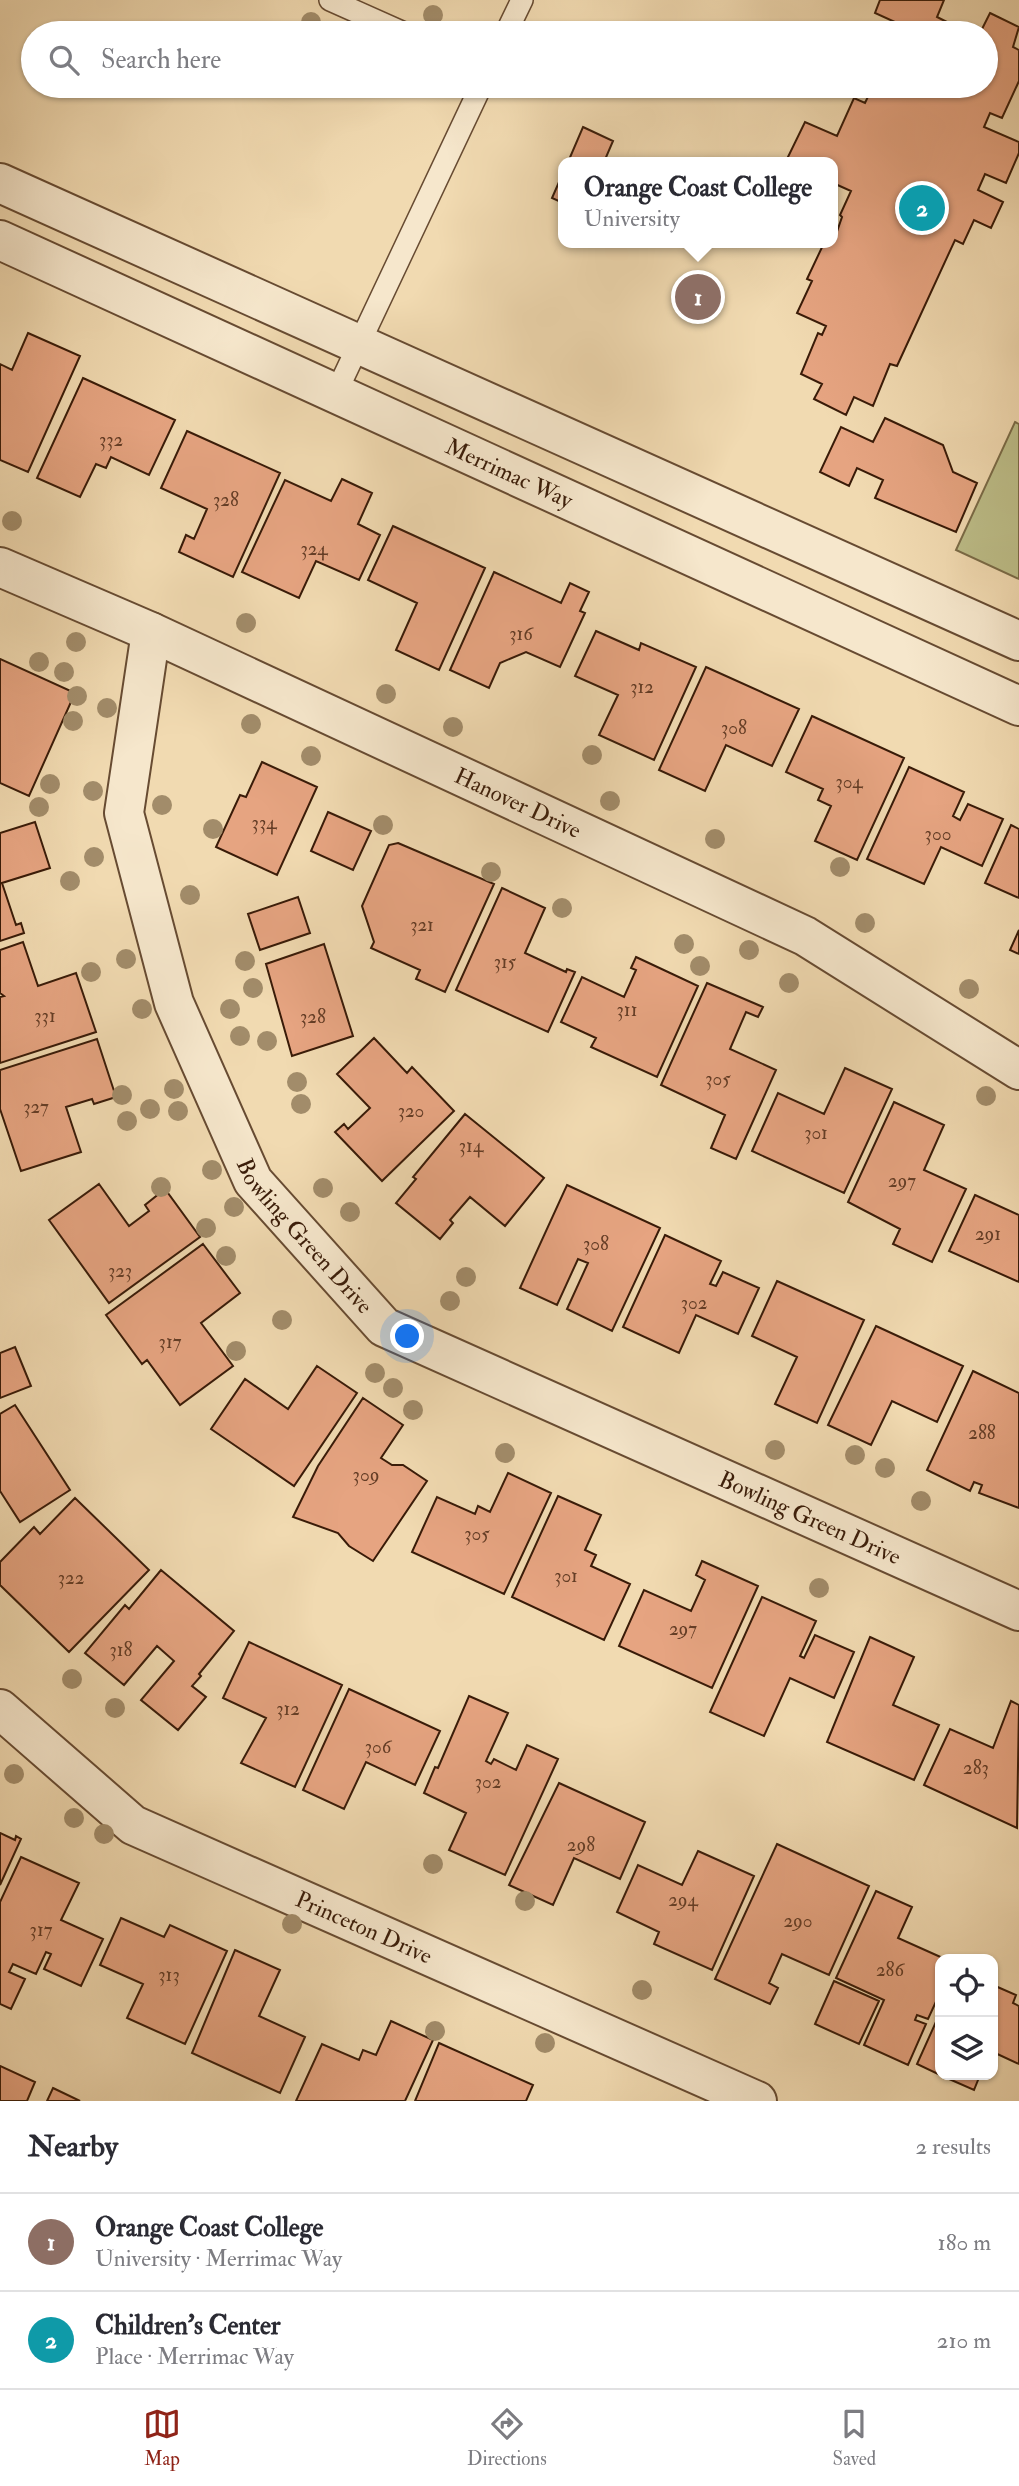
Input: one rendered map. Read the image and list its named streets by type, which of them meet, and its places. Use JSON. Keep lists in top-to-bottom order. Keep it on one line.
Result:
{"streets":{"street":["Merrimac Way","Hanover Drive","Bowling Green Drive","Princeton Drive"]},"crossings":[["Hanover Drive","Bowling Green Drive"]],"house_numbers":["332","328","324","316","312","308","304","334","300","321","315","311","331","328","305","327","320","301","314","297","291","308","323","302","317","288","309","305","301","322","297","318","312","306","283","302","298","294","290","317","286","313"],"page":{"search":"Search here","popup":["Orange Coast College","University"],"pins":["2","1"],"heading":["Nearby","2 results"],"list":[{"mark":"1","name":"Orange Coast College","note":"University · Merrimac Way","value":"180 m"},{"mark":"2","name":"Children's Center","note":"Place · Merrimac Way","value":"210 m"}],"nav":["Map","Directions","Saved"]}}
